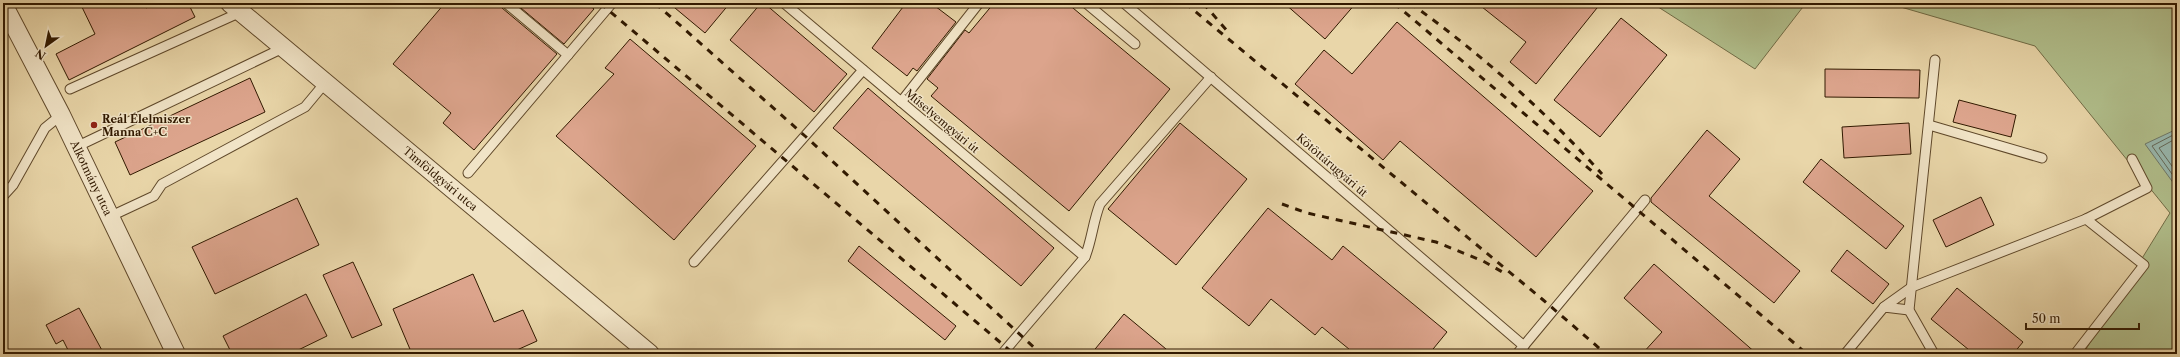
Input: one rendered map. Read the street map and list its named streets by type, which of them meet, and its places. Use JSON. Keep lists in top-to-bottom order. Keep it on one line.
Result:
{"streets":{"street":["Alkotmány utca","Timföldgyári utca"],"lane":["Műselyemgyári út","Kötöttárugyári út"]},"places":["Reál Élelmiszer Manna C+C"],"scale_bar":"50 m","north":"bottom left"}
